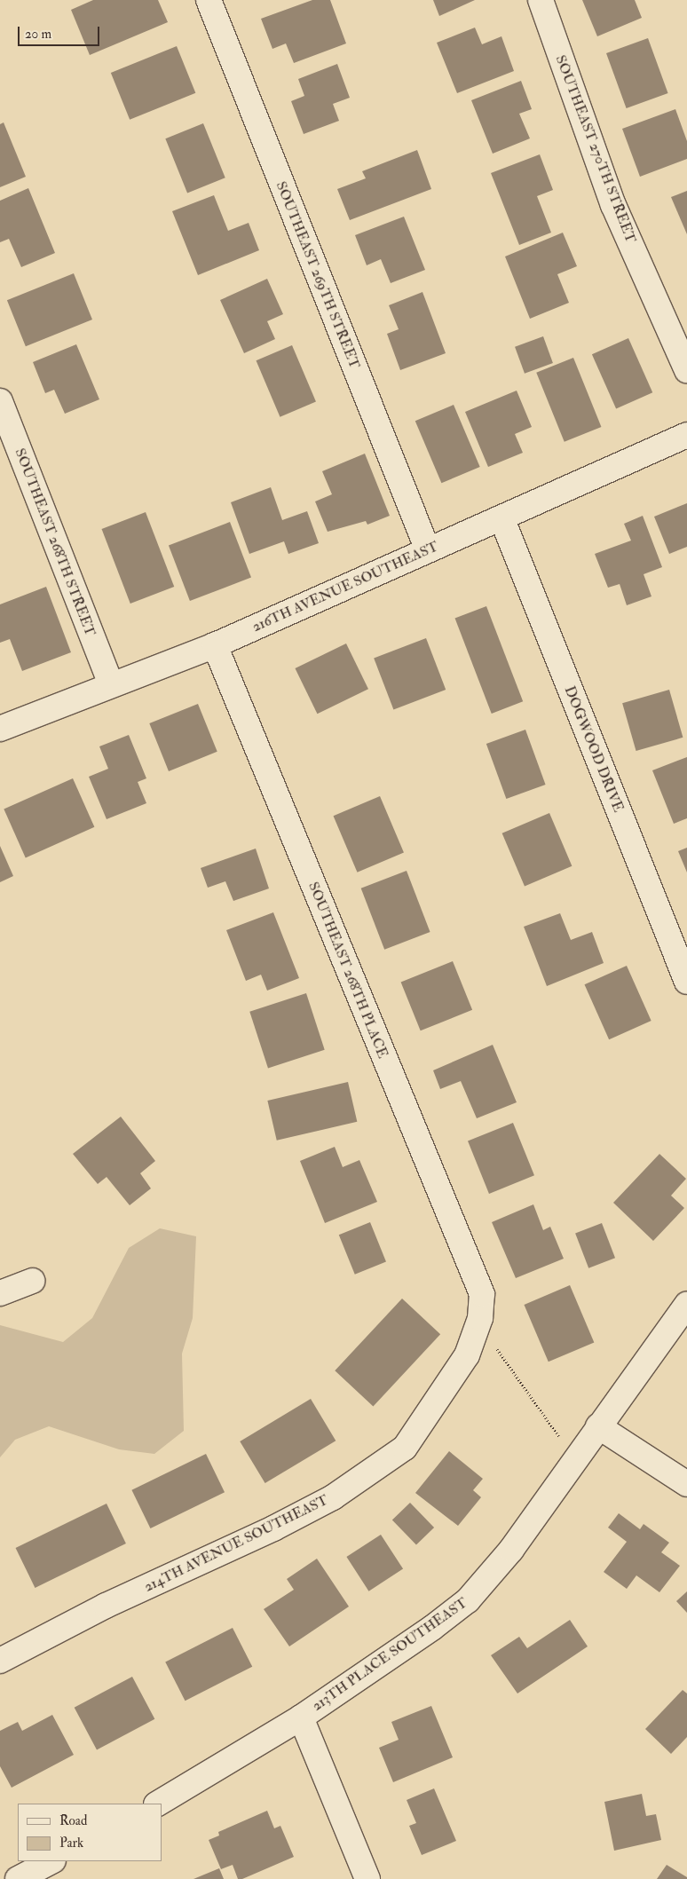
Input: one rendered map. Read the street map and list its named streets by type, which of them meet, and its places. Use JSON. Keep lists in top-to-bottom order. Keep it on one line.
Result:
{"streets":{"street":["SOUTHEAST 270TH STREET","SOUTHEAST 269TH STREET","SOUTHEAST 268TH STREET","216TH AVENUE SOUTHEAST","DOGWOOD DRIVE","SOUTHEAST 268TH PLACE","214TH AVENUE SOUTHEAST","213TH PLACE SOUTHEAST"]},"crossings":[["SOUTHEAST 269TH STREET","216TH AVENUE SOUTHEAST"],["SOUTHEAST 268TH STREET","216TH AVENUE SOUTHEAST"],["216TH AVENUE SOUTHEAST","DOGWOOD DRIVE"],["216TH AVENUE SOUTHEAST","SOUTHEAST 268TH PLACE"],["SOUTHEAST 268TH PLACE","214TH AVENUE SOUTHEAST"]],"legend":["Road","Park"],"scale_bar":"20 m"}
